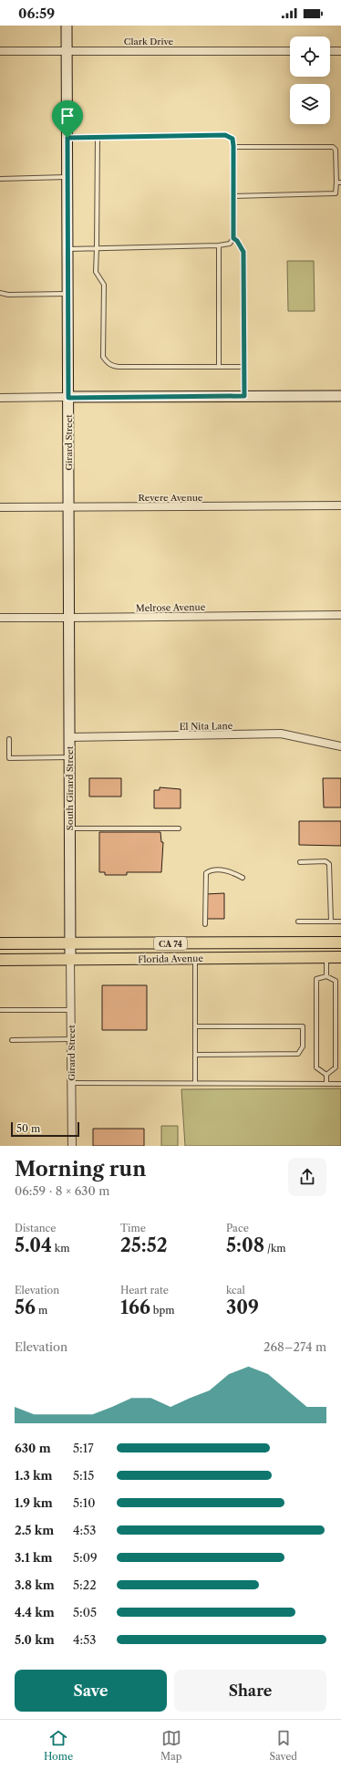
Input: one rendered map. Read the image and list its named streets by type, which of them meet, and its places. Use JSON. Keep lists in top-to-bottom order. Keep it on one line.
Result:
{"streets":{"main road":["CA 74","Florida Avenue"],"street":["Clark Drive","Girard Street","Revere Avenue","Melrose Avenue","El Nita Lane","South Girard Street"]},"crossings":[["Clark Drive","Girard Street"],["Girard Street","Revere Avenue"],["Girard Street","Melrose Avenue"],["Girard Street","South Girard Street"],["Girard Street","Florida Avenue"],["Melrose Avenue","South Girard Street"],["El Nita Lane","South Girard Street"],["South Girard Street","Florida Avenue"]],"scale_bar":"50 m","page":{"status":"06:59","scale":"50 m","heading":["Morning run","06:59 · 8 × 630 m"],"stats":[["Distance","5.04 km"],["Time","25:52"],["Pace","5:08 /km"],["Elevation","56 m"],["Heart rate","166 bpm"],["kcal","309"]],"chart":["Elevation","268–274 m"],"list":[{"name":"630 m","note":"5:17"},{"name":"1.3 km","note":"5:15"},{"name":"1.9 km","note":"5:10"},{"name":"2.5 km","note":"4:53"},{"name":"3.1 km","note":"5:09"},{"name":"3.8 km","note":"5:22"},{"name":"4.4 km","note":"5:05"},{"name":"5.0 km","note":"4:53"}],"buttons":["Save","Share"],"tabs":["Home","Map","Saved"]}}
